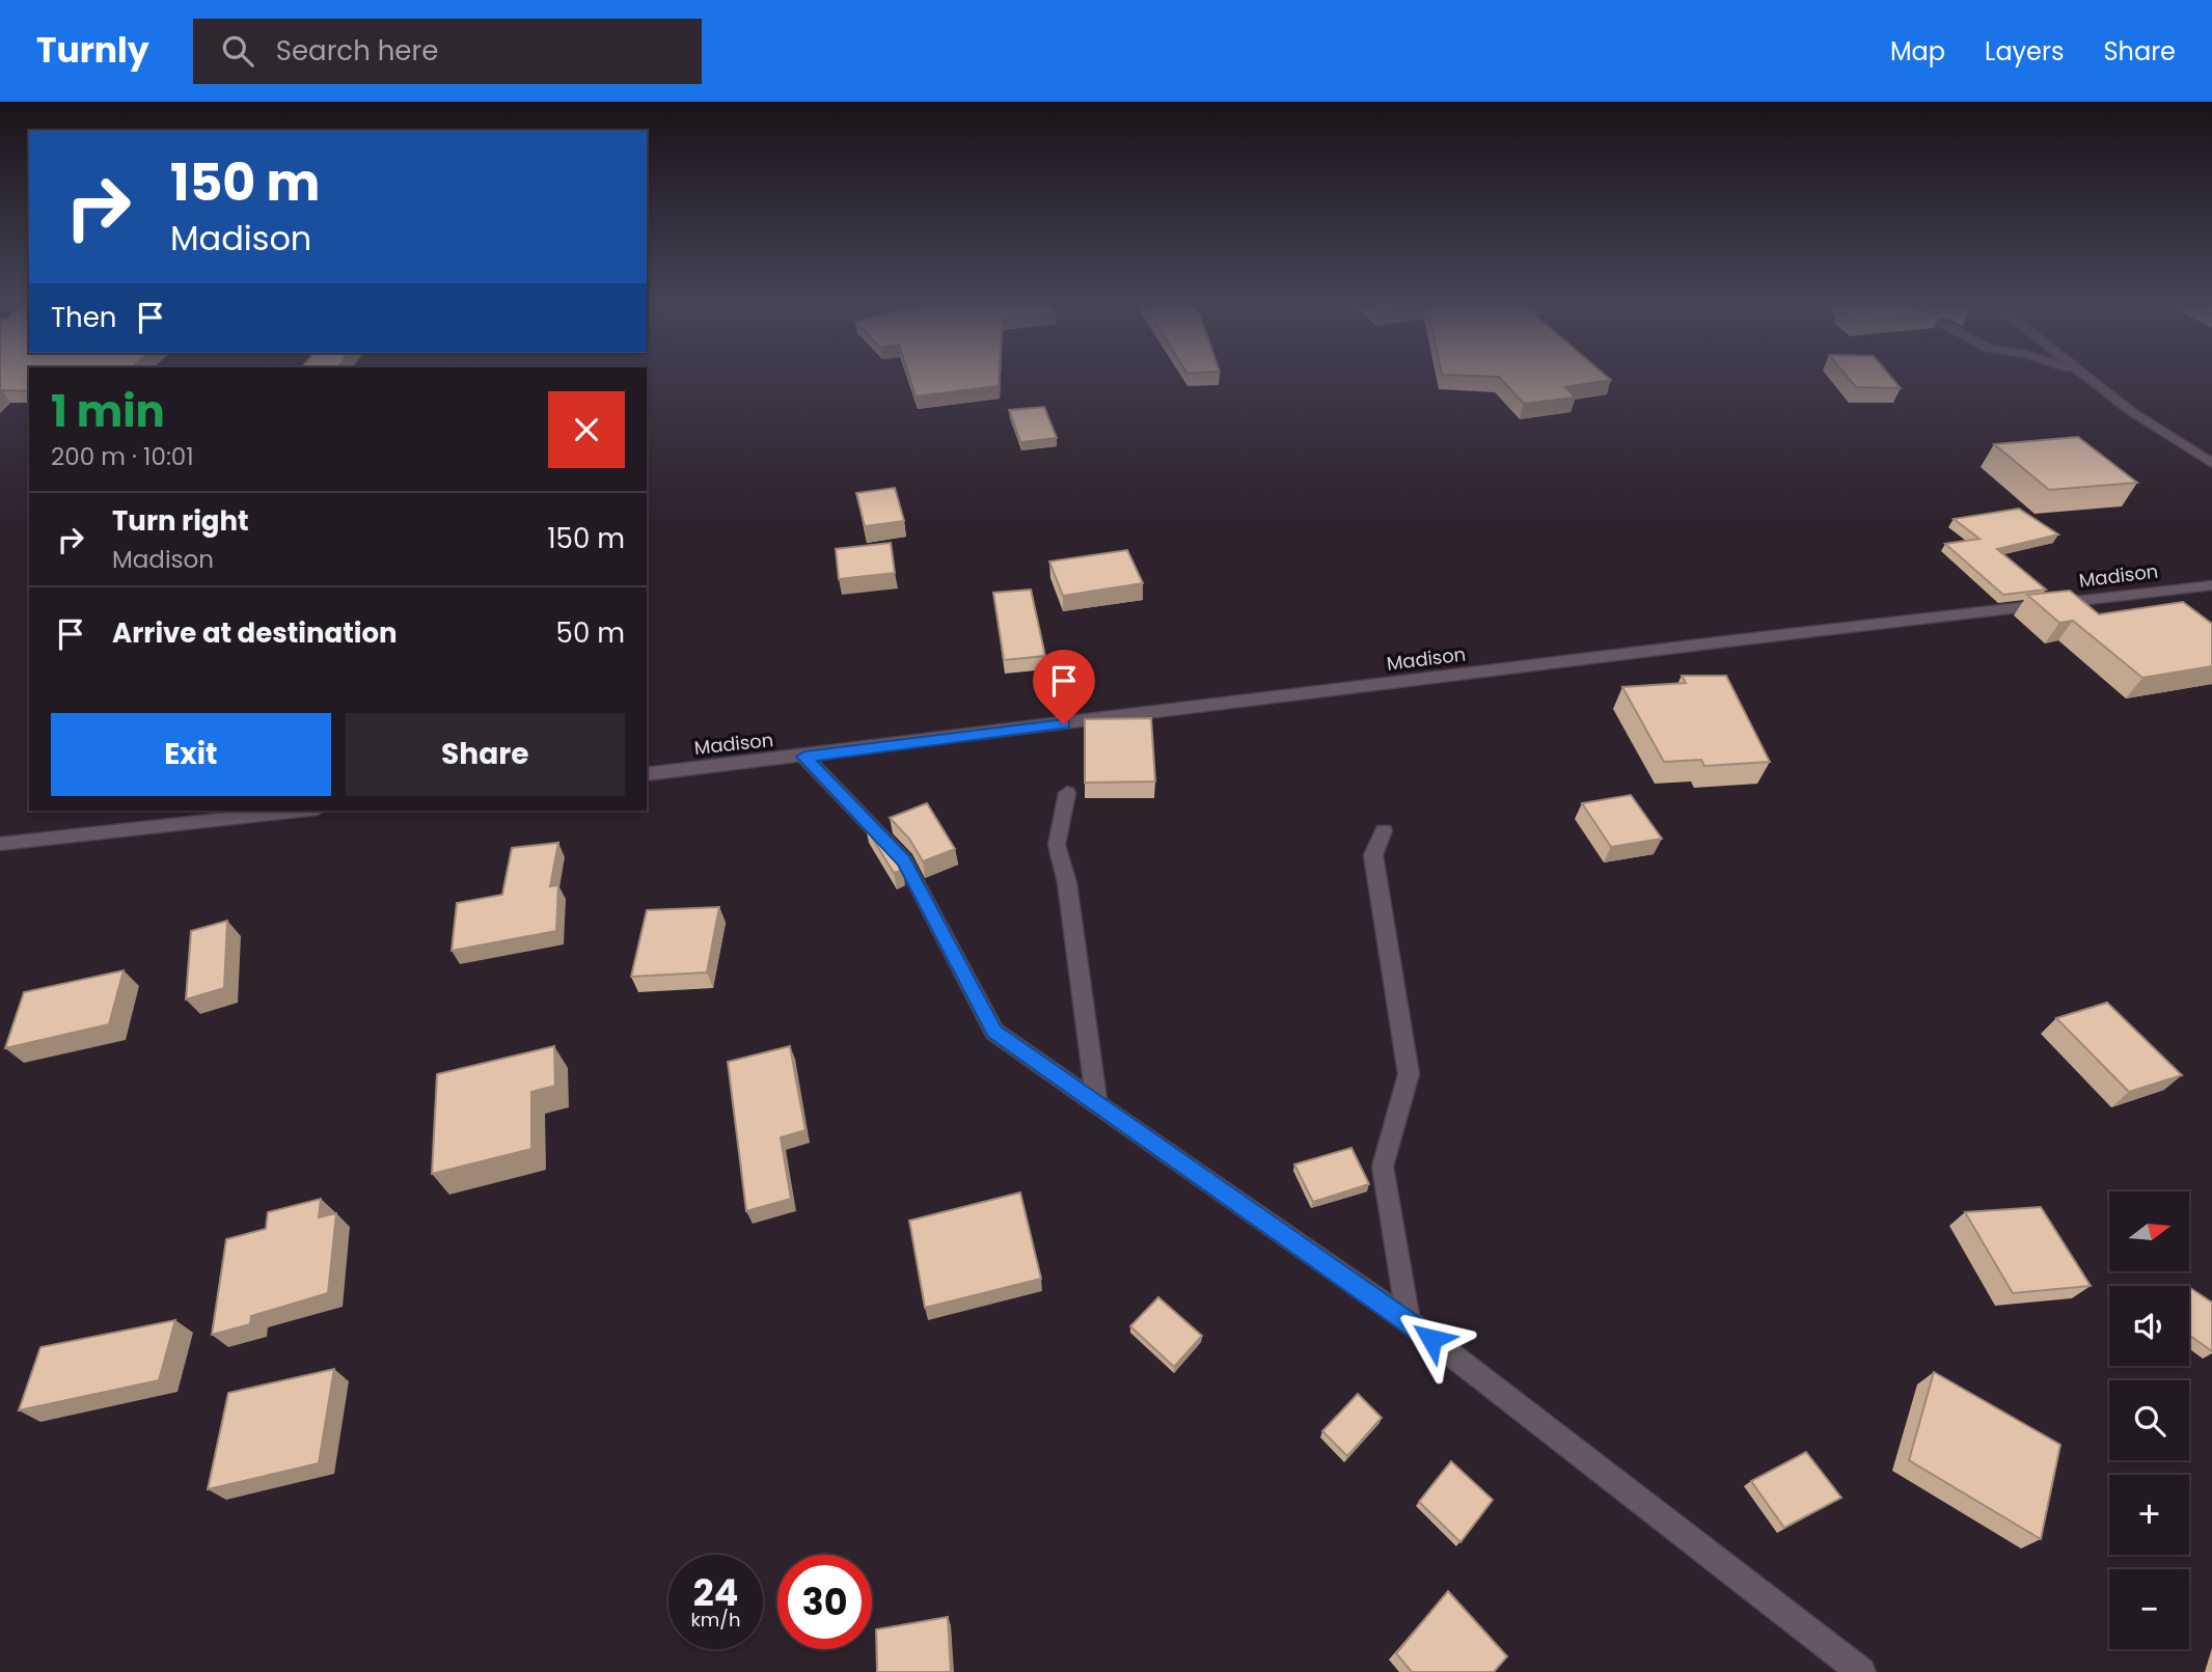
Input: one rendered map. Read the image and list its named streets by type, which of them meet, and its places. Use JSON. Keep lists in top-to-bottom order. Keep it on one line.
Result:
{"streets":{"street":["Madison"]},"north":"right","page":{"header":"Turnly","search":"Search here","nav":["Map","Layers","Share"],"turn":["150 m","Madison"],"then":"Then","heading":["1 min","200 m · 10:01"],"list":[{"name":"Turn right","note":"Madison","value":"150 m"},{"name":"Arrive at destination","value":"50 m"}],"buttons":["Exit","Share"],"map_buttons":["+","−"],"speed":"24 km/h","limit":"30"}}
